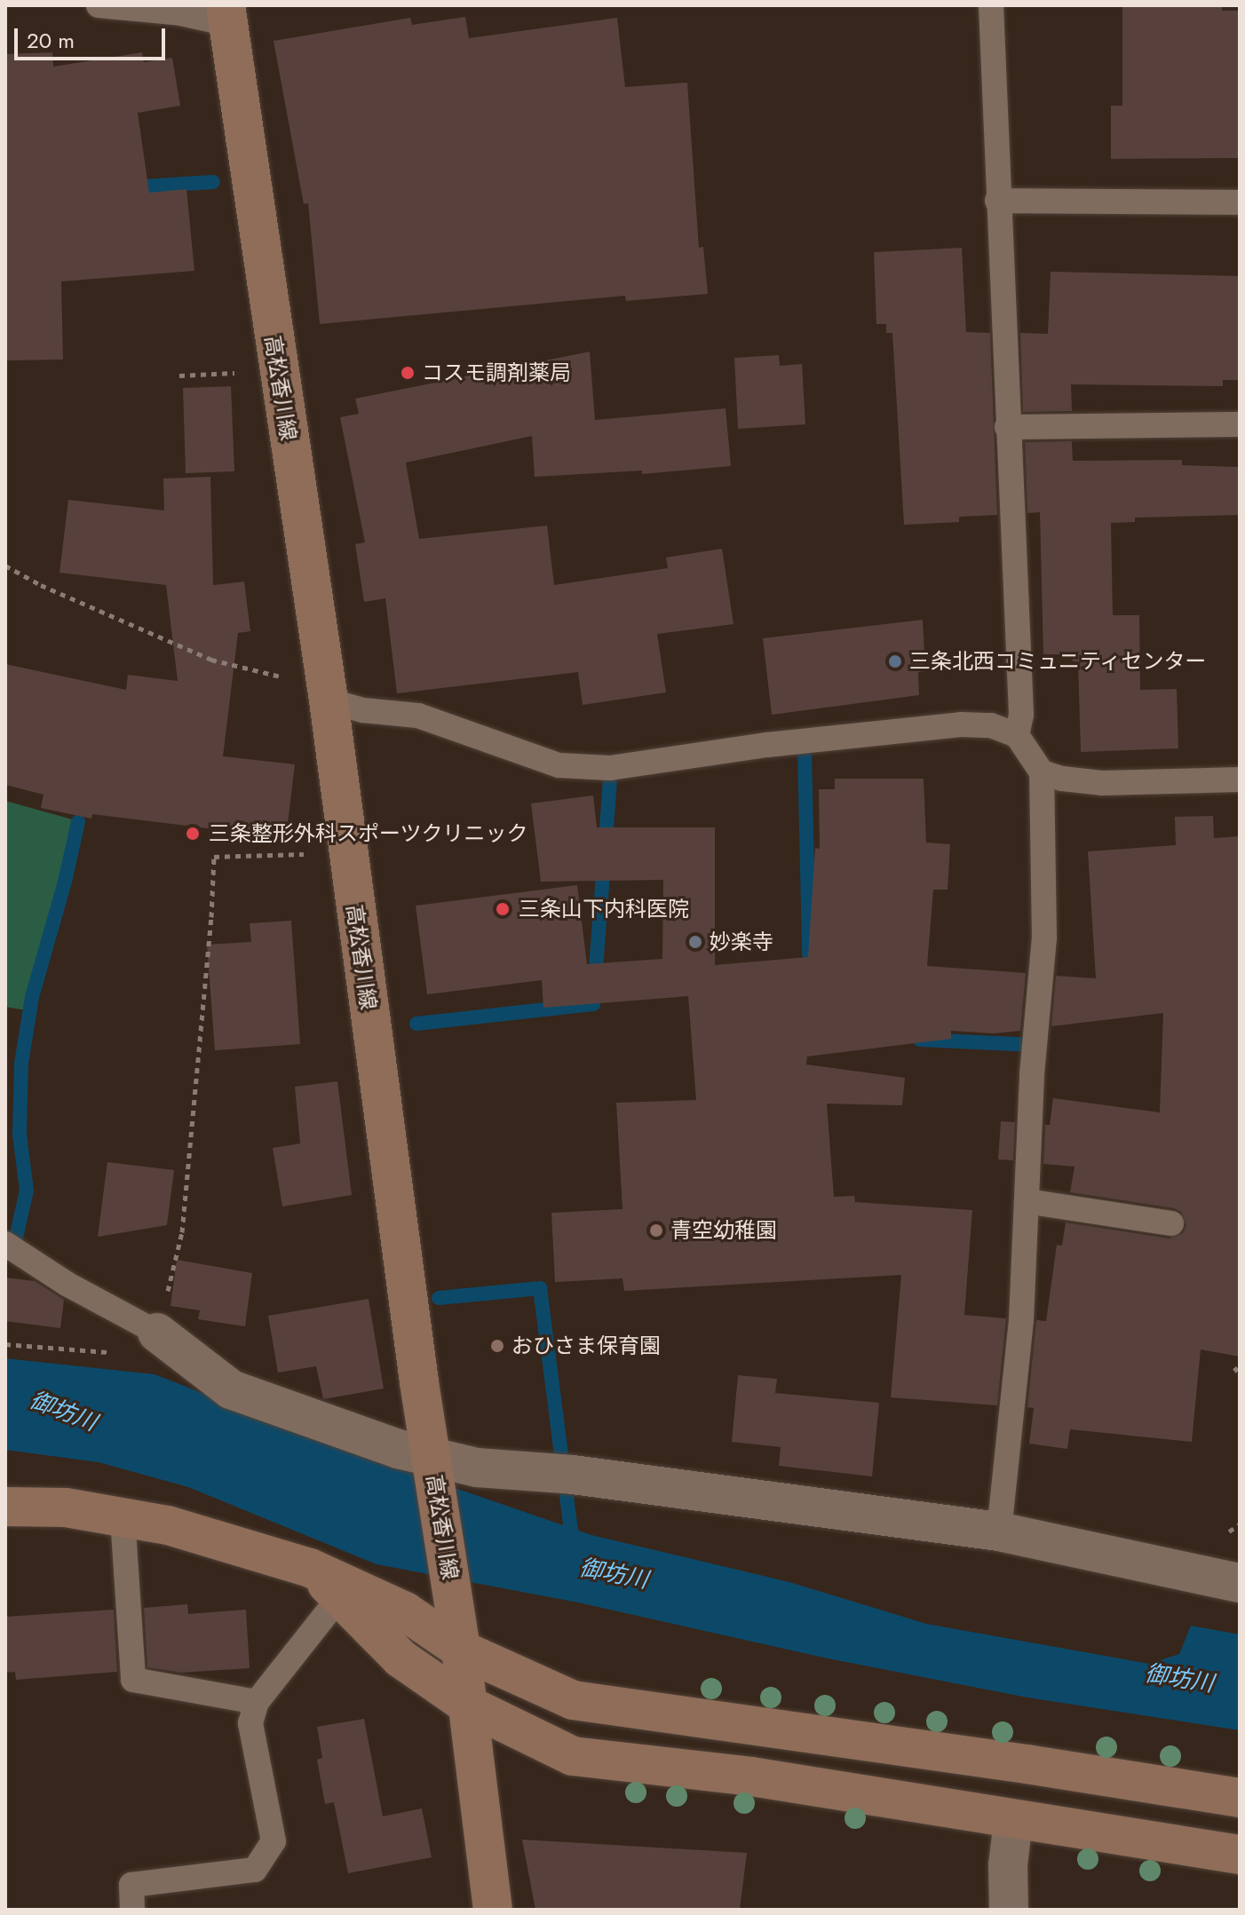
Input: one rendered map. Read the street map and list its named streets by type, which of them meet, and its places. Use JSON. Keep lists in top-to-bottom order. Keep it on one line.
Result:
{"streets":{"street":["高松香川線"]},"water":["御坊川"],"places":["コスモ調剤薬局","三条北西コミュニティセンター","三条整形外科スポーツクリニック","三条山下内科医院","妙楽寺","青空幼稚園","おひさま保育園"],"scale_bar":"20 m"}
